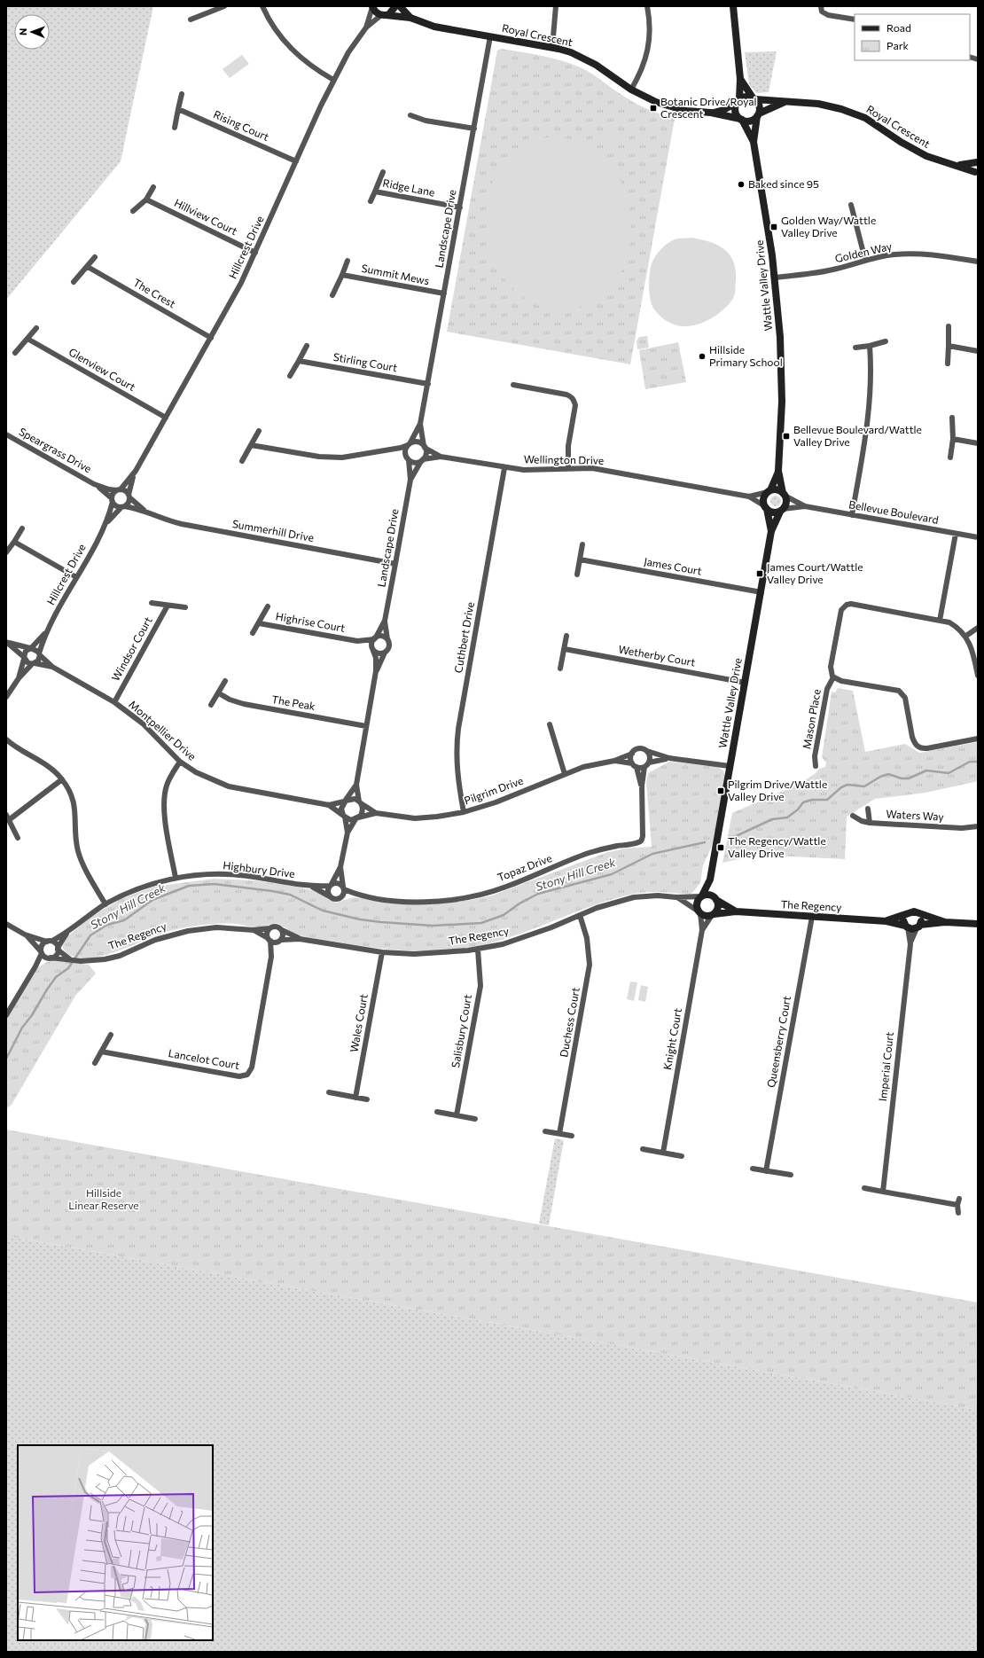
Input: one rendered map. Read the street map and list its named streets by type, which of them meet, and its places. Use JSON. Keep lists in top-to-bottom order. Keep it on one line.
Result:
{"streets":{"street":["Royal Crescent","Rising Court","Ridge Lane","Hillview Court","Landscape Drive","Hillcrest Drive","Golden Way","Summit Mews","Wattle Valley Drive","The Crest","Stirling Court","Glenview Court","Speargrass Drive","Wellington Drive","Bellevue Boulevard","Summerhill Drive","James Court","Highrise Court","Cuthbert Drive","Windsor Court","Wetherby Court","The Peak","Mason Place","Montpellier Drive","Pilgrim Drive","Waters Way","Topaz Drive","Highbury Drive","The Regency","Duchess Court","Wales Court","Salisbury Court","Knight Court","Queensberry Court","Lancelot Court","Imperial Court"]},"crossings":[["Royal Crescent","Landscape Drive"],["Royal Crescent","Hillcrest Drive"],["Royal Crescent","Wattle Valley Drive"],["Rising Court","Hillcrest Drive"],["Ridge Lane","Landscape Drive"],["Hillview Court","Hillcrest Drive"],["Landscape Drive","Summit Mews"],["Landscape Drive","Stirling Court"],["Landscape Drive","Wellington Drive"],["Landscape Drive","Summerhill Drive"],["Landscape Drive","Highrise Court"],["Hillcrest Drive","The Crest"],["Hillcrest Drive","Glenview Court"],["Hillcrest Drive","Speargrass Drive"],["Hillcrest Drive","Summerhill Drive"],["Hillcrest Drive","Montpellier Drive"],["Golden Way","Wattle Valley Drive"],["Wattle Valley Drive","Wellington Drive"],["Wattle Valley Drive","Bellevue Boulevard"],["Wattle Valley Drive","James Court"],["Wattle Valley Drive","Wetherby Court"],["Wattle Valley Drive","The Regency"],["Wattle Valley Drive","Knight Court"],["Speargrass Drive","Summerhill Drive"],["Wellington Drive","Bellevue Boulevard"],["Wellington Drive","Cuthbert Drive"],["Cuthbert Drive","Pilgrim Drive"],["Windsor Court","Montpellier Drive"],["Montpellier Drive","Pilgrim Drive"],["Pilgrim Drive","Topaz Drive"],["Highbury Drive","The Regency"],["The Regency","Duchess Court"],["The Regency","Wales Court"],["The Regency","Salisbury Court"],["The Regency","Knight Court"],["The Regency","Queensberry Court"],["The Regency","Lancelot Court"],["The Regency","Imperial Court"]],"water":["Stony Hill Creek"],"parks":["Hillside Linear Reserve"],"places":{"transit":["Botanic Drive/Royal Crescent","Golden Way/Wattle Valley Drive","Bellevue Boulevard/Wattle Valley Drive","James Court/Wattle Valley Drive","Pilgrim Drive/Wattle Valley Drive","The Regency/Wattle Valley Drive"],"other":["Baked since 95","Hillside Primary School"]},"legend":["Road","Park"],"north":"left"}
